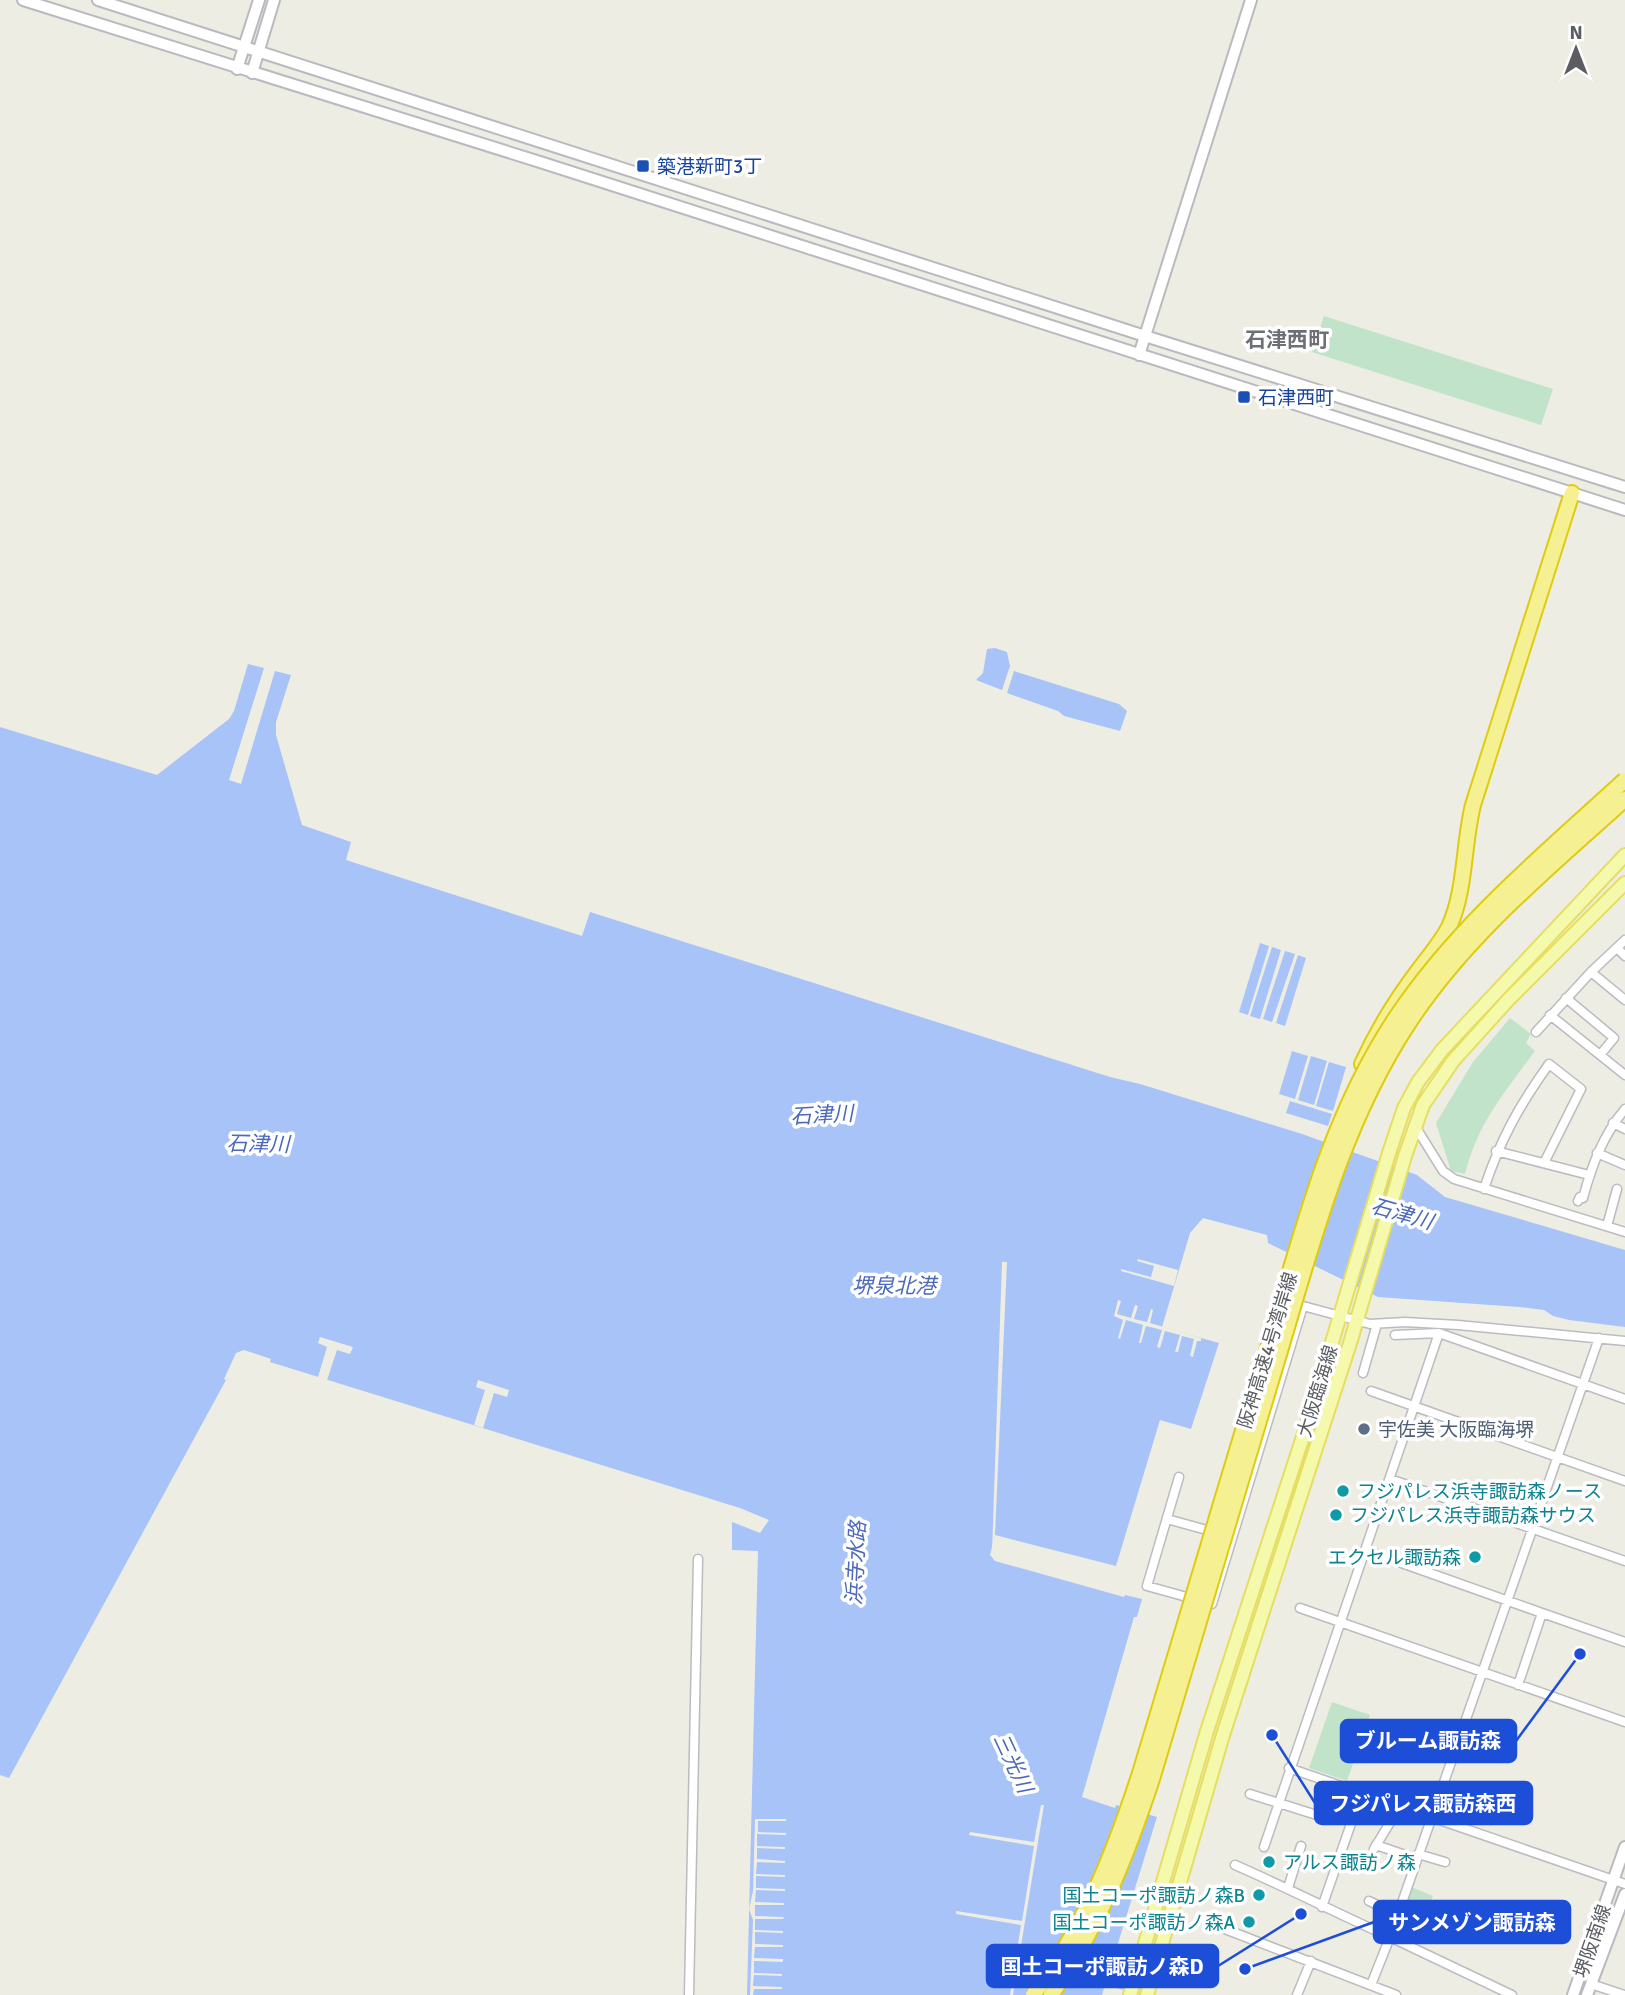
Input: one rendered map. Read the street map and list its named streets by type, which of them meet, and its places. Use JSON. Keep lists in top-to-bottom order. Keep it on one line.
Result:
{"streets":{"highway":["阪神高速4号湾岸線"],"main road":["大阪臨海線"],"street":["堺阪南線"]},"districts":["石津西町"],"water":["石津川","堺泉北港","浜寺水路","三光川"],"places":{"transit":["築港新町3丁","石津西町"],"other":["宇佐美 大阪臨海堺","フジパレス浜寺諏訪森ノース","フジパレス浜寺諏訪森サウス","エクセル諏訪森","ブルーム諏訪森","フジパレス諏訪森西","アルス諏訪ノ森","国土コーポ諏訪ノ森B","国土コーポ諏訪ノ森D","国土コーポ諏訪ノ森A","サンメゾン諏訪森"]},"north":"top"}
